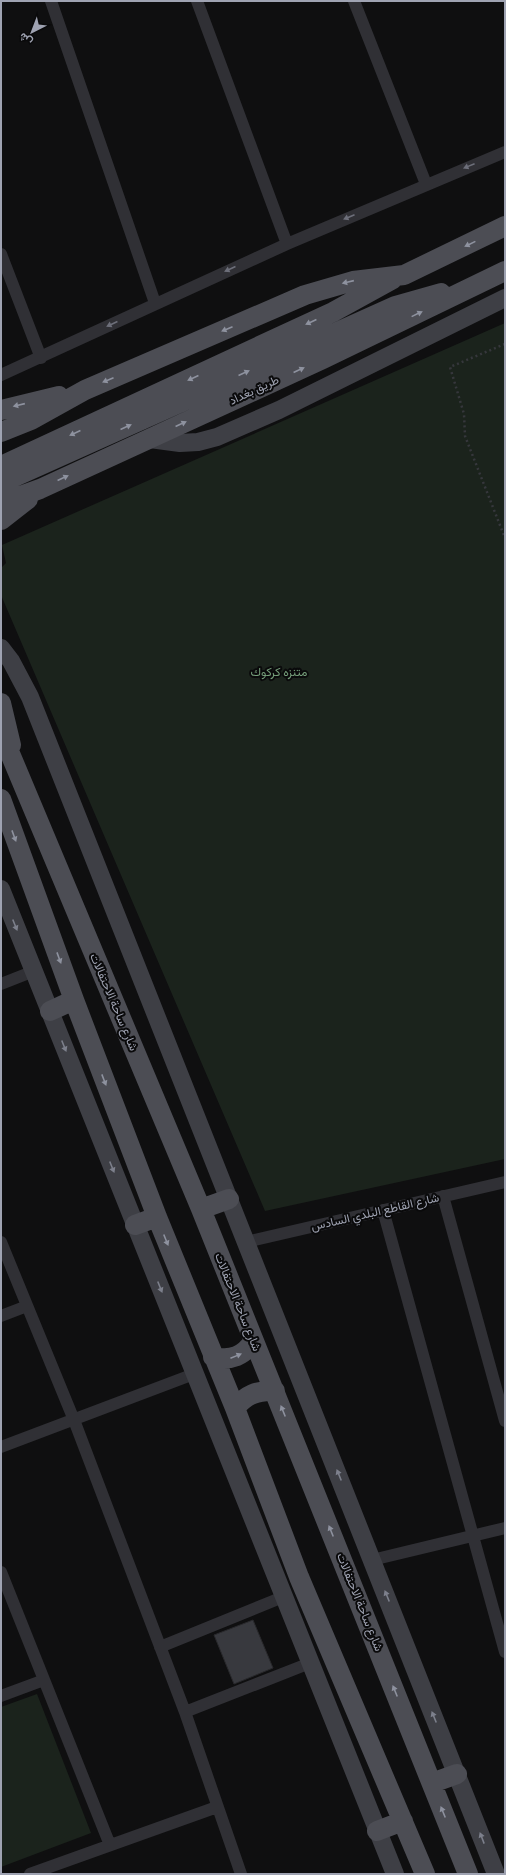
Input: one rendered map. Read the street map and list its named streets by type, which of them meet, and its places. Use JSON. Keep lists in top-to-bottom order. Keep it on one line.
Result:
{"streets":{"main road":["طريق بغداد","شارع ساحة الاحتفالات"],"street":["شارع القاطع البلدي السادس"]},"parks":["متنزه كركوك"],"north":"bottom left"}
